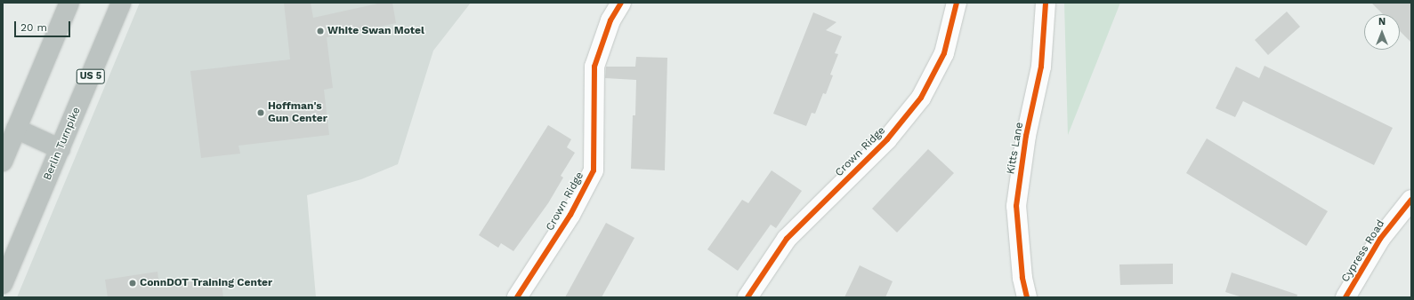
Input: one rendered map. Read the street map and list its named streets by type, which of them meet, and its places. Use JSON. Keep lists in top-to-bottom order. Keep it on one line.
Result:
{"streets":{"highway":["US 5","Berlin Turnpike"],"street":["Kitts Lane","Crown Ridge","Cypress Road"]},"places":["White Swan Motel","Hoffman's Gun Center","ConnDOT Training Center"],"scale_bar":"20 m","north":"top"}
